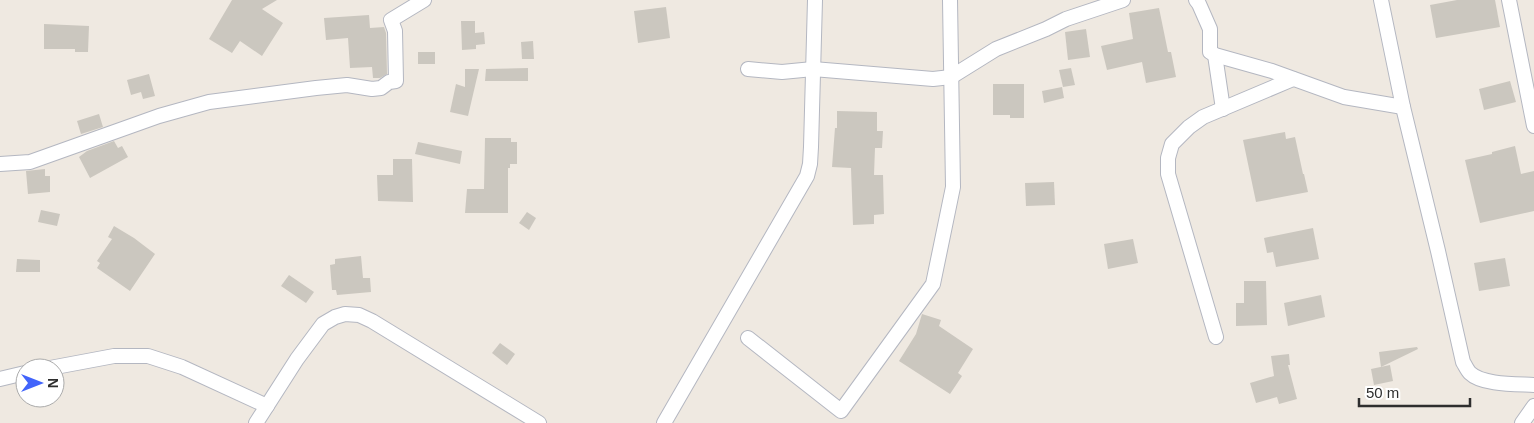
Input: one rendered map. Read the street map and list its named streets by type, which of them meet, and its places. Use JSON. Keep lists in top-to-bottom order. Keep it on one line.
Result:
{"scale_bar":"50 m","north":"right"}
